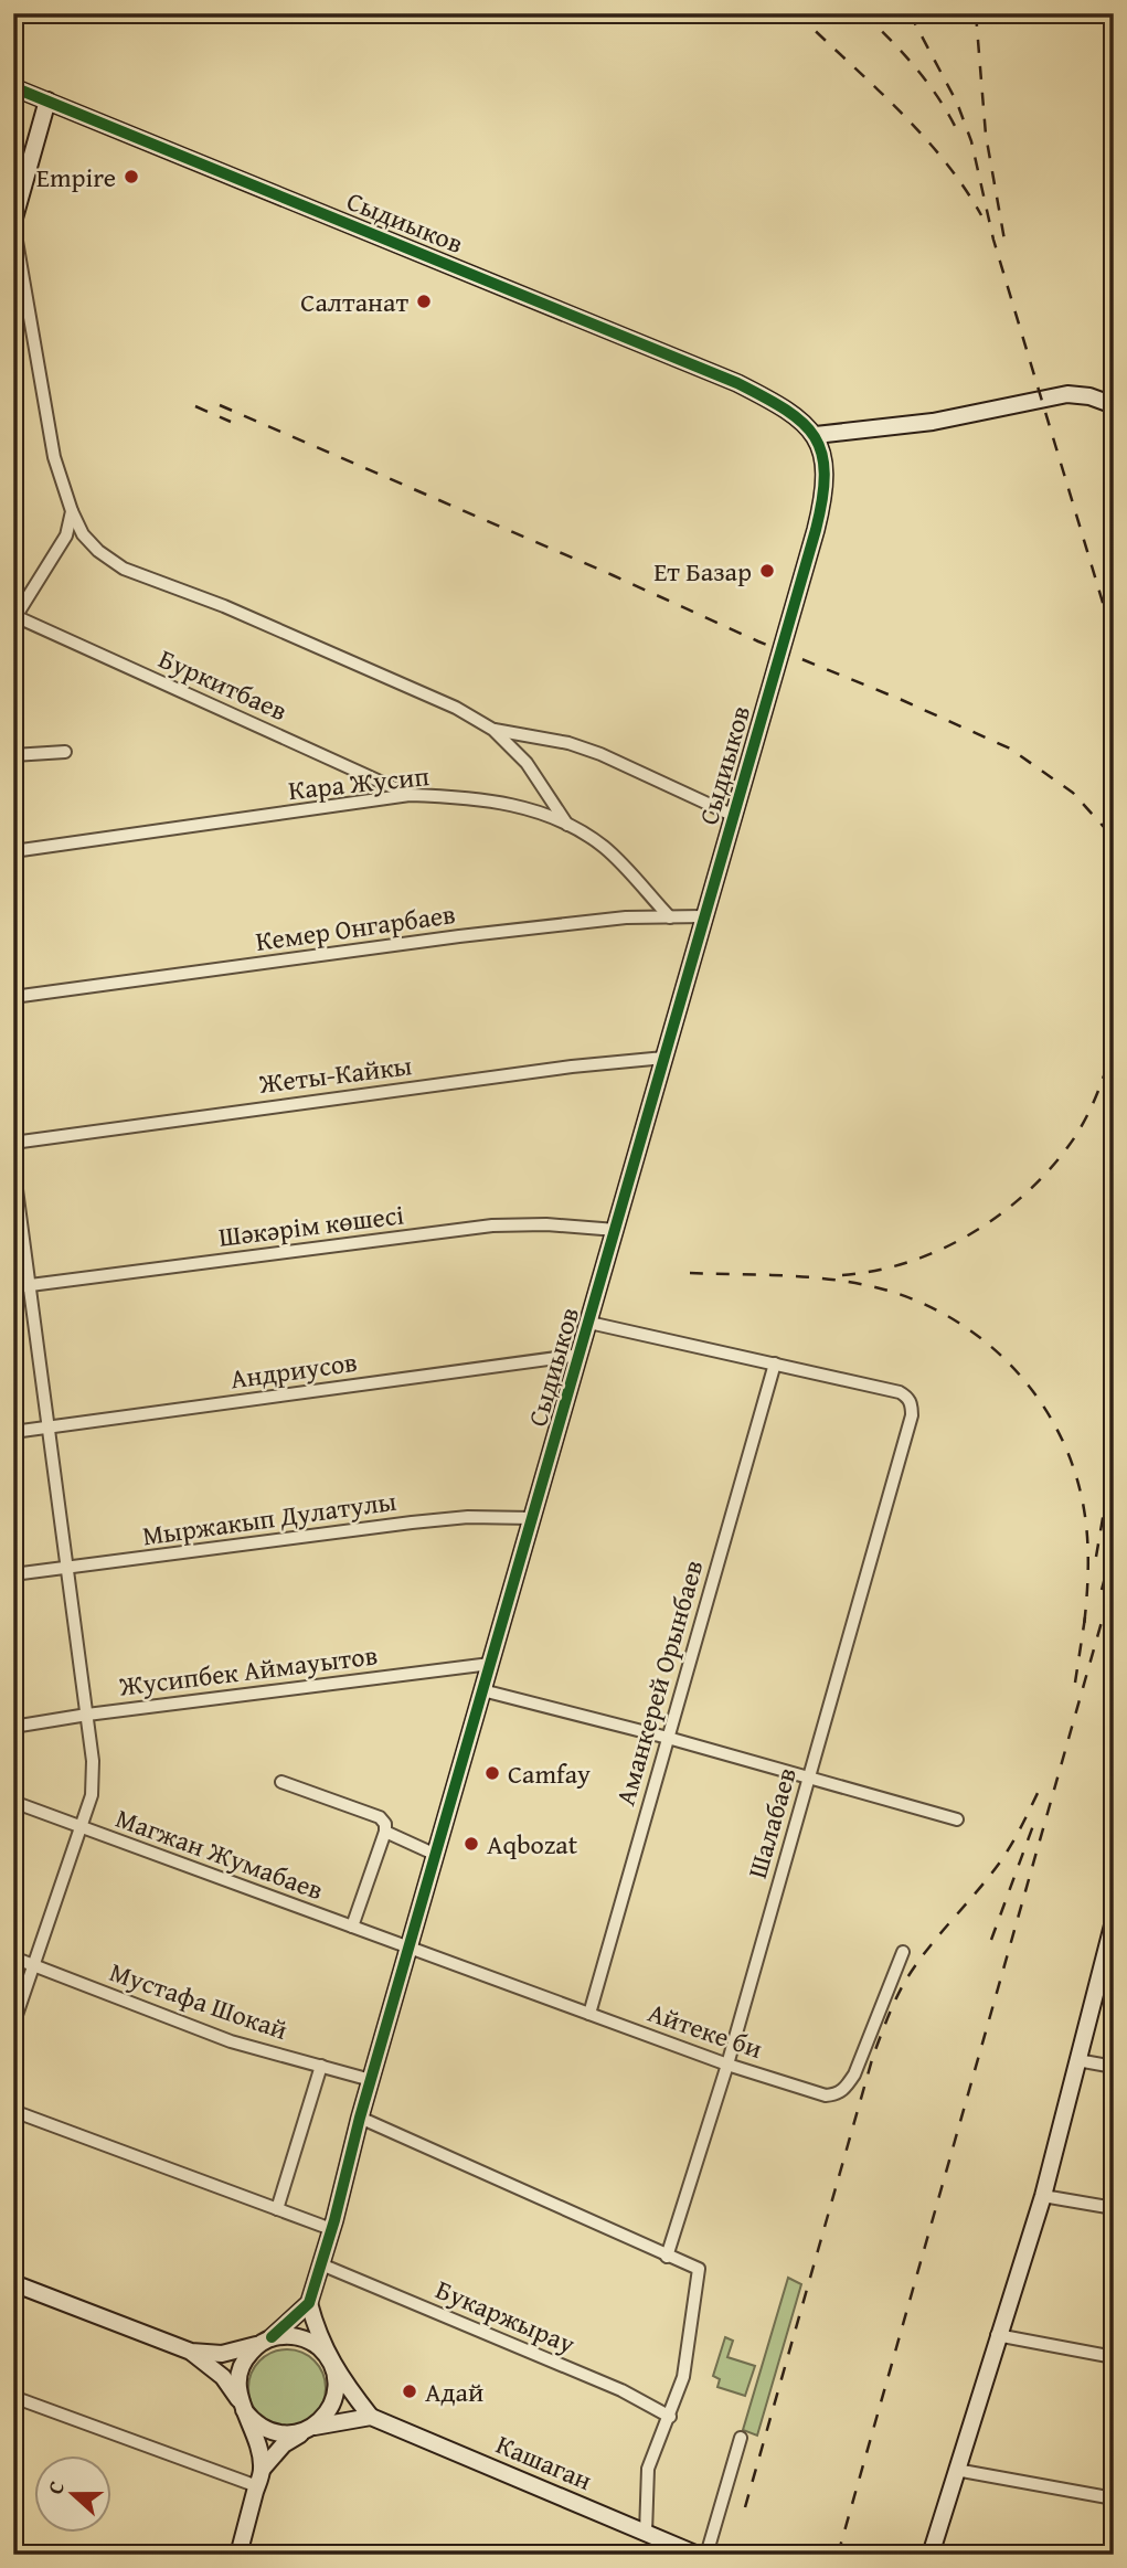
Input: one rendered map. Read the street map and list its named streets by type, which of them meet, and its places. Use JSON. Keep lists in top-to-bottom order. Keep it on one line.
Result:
{"streets":{"street":["Сыдиыков","Буркитбаев","Кара Жусип","Кемер Онгарбаев","Жеты-Кайкы","Шәкәрім көшесі","Андриусов","Мыржакып Дулатулы","Жусипбек Аймауытов","Аманкерей Орынбаев","Шалабаев","Магжан Жумабаев","Мустафа Шокай","Айтеке би","Букаржырау","Кашаган"]},"crossings":[["Сыдиыков","Кемер Онгарбаев"],["Сыдиыков","Жеты-Кайкы"],["Сыдиыков","Шәкәрім көшесі"],["Сыдиыков","Андриусов"],["Сыдиыков","Мыржакып Дулатулы"],["Сыдиыков","Жусипбек Аймауытов"],["Сыдиыков","Магжан Жумабаев"],["Сыдиыков","Мустафа Шокай"],["Сыдиыков","Айтеке би"],["Сыдиыков","Букаржырау"],["Буркитбаев","Кара Жусип"],["Кара Жусип","Кемер Онгарбаев"],["Аманкерей Орынбаев","Шалабаев"],["Аманкерей Орынбаев","Айтеке би"],["Шалабаев","Айтеке би"],["Магжан Жумабаев","Айтеке би"]],"places":["Empire","Салтанат","Ет Базар","Camfay","Aqbozat","Адай"],"north":"left"}
